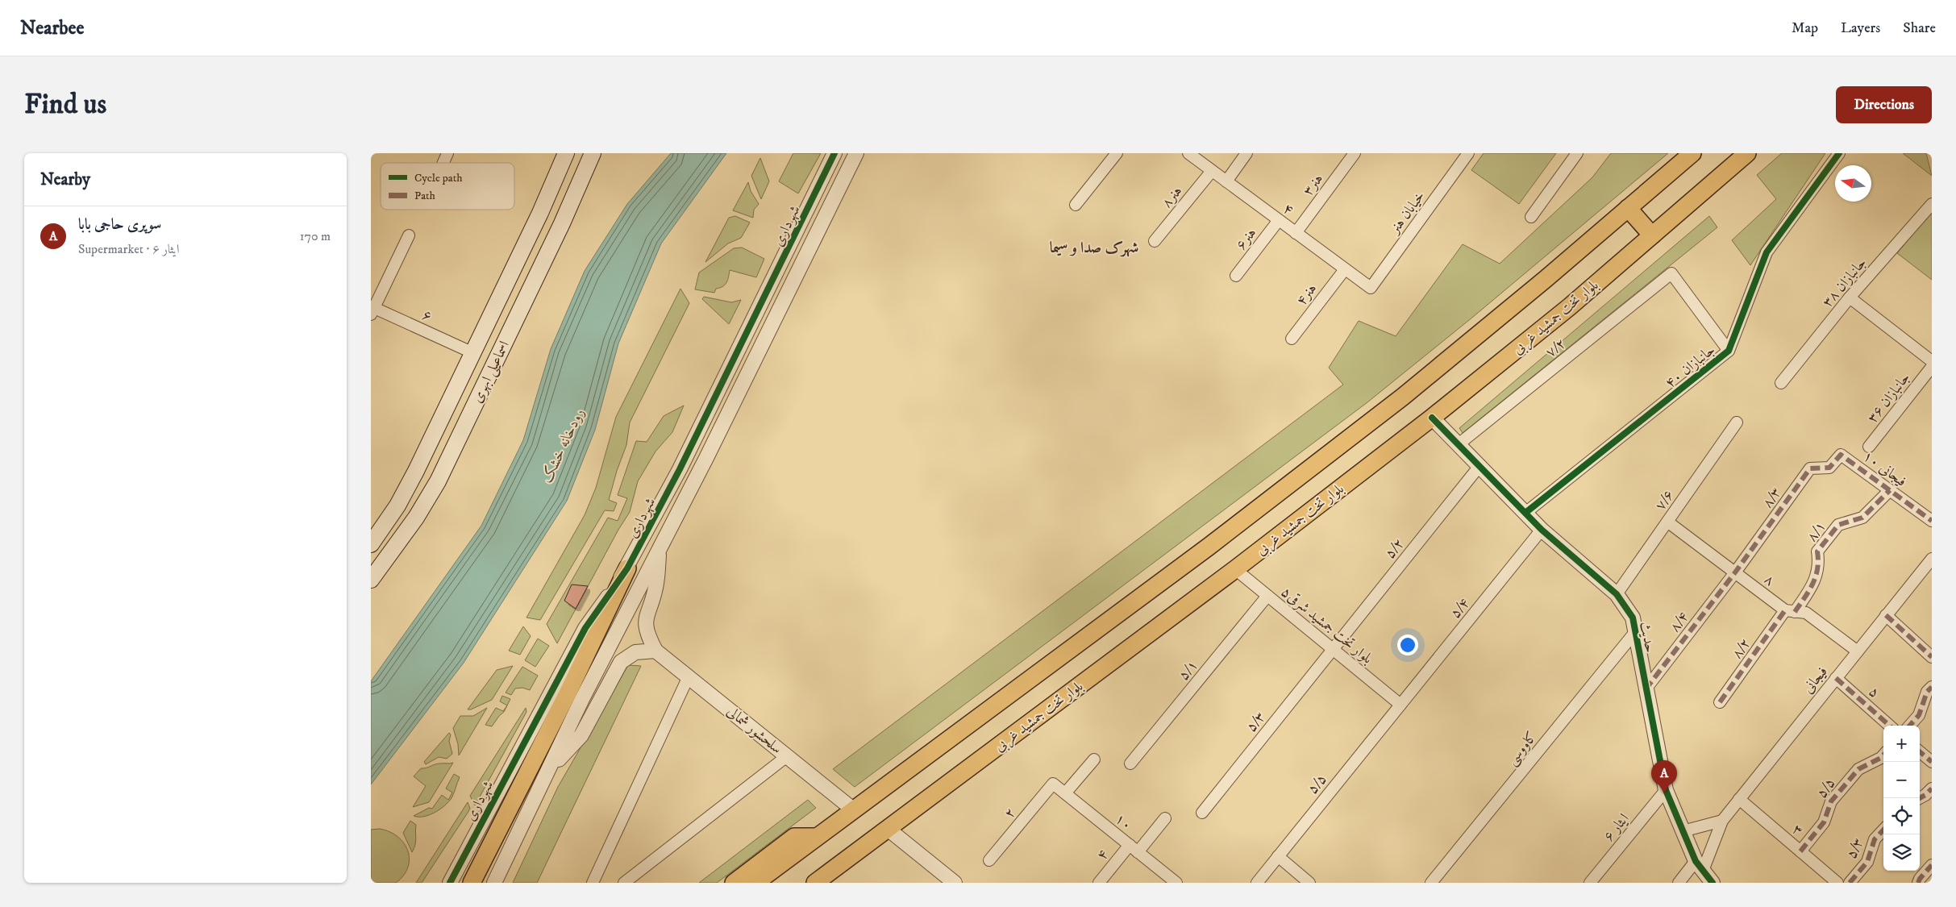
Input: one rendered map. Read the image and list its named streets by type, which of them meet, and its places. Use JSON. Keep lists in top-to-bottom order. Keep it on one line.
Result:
{"streets":{"main road":["بلوار تخت جمشید غربی","اسماعیلی ابهری"],"street":["هنر۳","هنر۸","۴","خیابان هنر","شهرداری","هنر۶","۳۸ جانبازان","هنر۴","۶","۷/۲","۴۰ جانبازان","۳۶ جانبازان","فیجانی ۱۰","۸/۳","۷/۶","۸/۱","۵/۲","۸","۵/۴","۸/۴","بلوار تخت جمشید شرقی۵","حدیث","۸/۲","۵/۱","فیجانی","۵","۵/۳","سلحشور شمالی","کاووسی","۵/۵","۲","۱۰","ایثار ۶","۳"]},"crossings":[["هنر۳","۴"],["هنر۸","۴"],["۴","خیابان هنر"],["۴","هنر۶"],["۴","هنر۴"],["۴","۱۰"],["۶","اسماعیلی ابهری"],["بلوار تخت جمشید غربی","بلوار تخت جمشید شرقی۵"],["بلوار تخت جمشید غربی","حدیث"],["۷/۲","۴۰ جانبازان"],["۷/۲","حدیث"],["۴۰ جانبازان","حدیث"],["فیجانی ۱۰","۸/۳"],["فیجانی ۱۰","۸/۱"],["۸/۳","۸"],["۸/۳","۸/۴"],["۷/۶","۸"],["۷/۶","حدیث"],["۸/۱","۸"],["۸/۱","۸/۲"],["۵/۲","بلوار تخت جمشید شرقی۵"],["۵/۲","حدیث"],["۵/۲","۵/۳"],["۸","۸/۴"],["۸","۸/۲"],["۸","فیجانی"],["۵/۴","بلوار تخت جمشید شرقی۵"],["۵/۴","حدیث"],["۵/۴","۵/۵"],["۸/۴","حدیث"],["بلوار تخت جمشید شرقی۵","۵/۱"],["بلوار تخت جمشید شرقی۵","۵/۳"],["بلوار تخت جمشید شرقی۵","۵/۵"],["حدیث","فیجانی"],["حدیث","کاووسی"],["حدیث","ایثار ۶"],["فیجانی","۵"],["فیجانی","۳"],["۵/۵","۳"],["۲","۱۰"]],"districts":["شهرک صدا و سیما"],"water":["رودخانه خشک"],"legend":["Cycle path","Path"],"north":"left","page":{"header":"Nearbee","nav":["Map","Layers","Share"],"buttons":"Directions","title":"Find us","heading":"Nearby","list":[{"mark":"A","name":"سوپری حاجی بابا","note":"Supermarket · ایثار ۶","value":"170 m"}],"map_buttons":["+","−"],"pins":"A"}}
